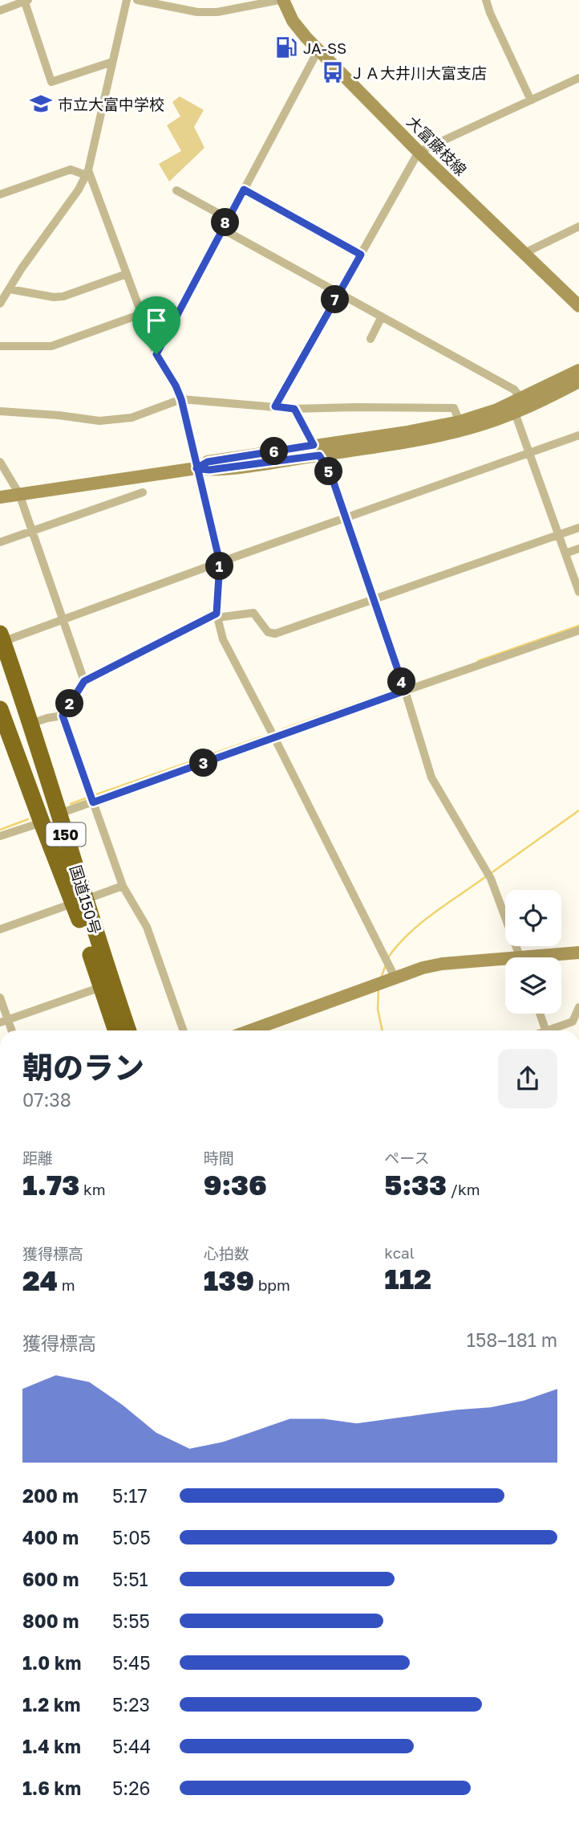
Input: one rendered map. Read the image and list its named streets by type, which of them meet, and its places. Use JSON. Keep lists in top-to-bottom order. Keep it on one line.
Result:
{"streets":{"highway":["150","国道150号"],"street":["大富藤枝線"]},"places":{"fuel station":["JA-SS"],"bus stop":["ＪＡ大井川大富支店"],"school or university":["市立大富中学校"]},"page":{"pins":["8","7","6","5","1","4","2","3"],"heading":["朝のラン","07:38"],"stats":[["距離","1.73 km"],["時間","9:36"],["ペース","5:33 /km"],["獲得標高","24 m"],["心拍数","139 bpm"],["kcal","112"]],"chart":["獲得標高","158–181 m"],"list":[{"name":"200 m","note":"5:17"},{"name":"400 m","note":"5:05"},{"name":"600 m","note":"5:51"},{"name":"800 m","note":"5:55"},{"name":"1.0 km","note":"5:45"},{"name":"1.2 km","note":"5:23"},{"name":"1.4 km","note":"5:44"},{"name":"1.6 km","note":"5:26"}]}}
